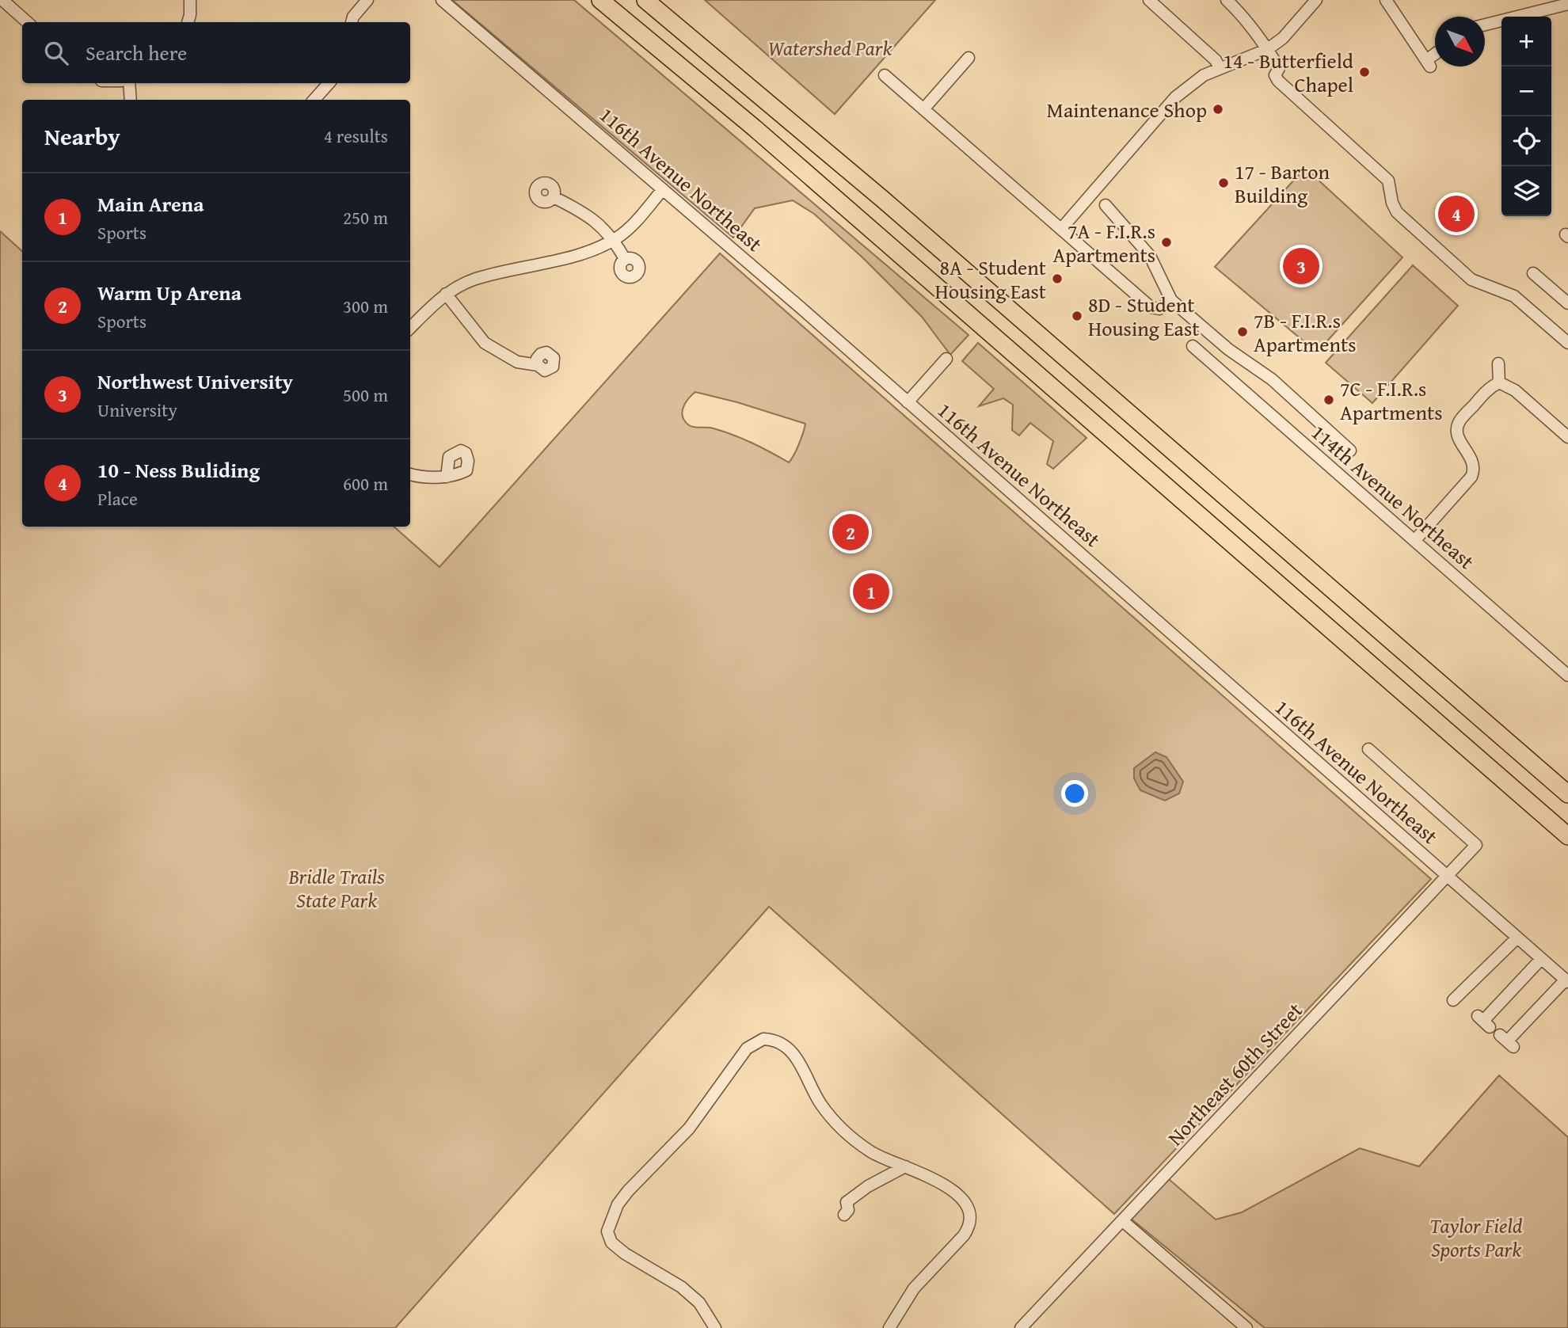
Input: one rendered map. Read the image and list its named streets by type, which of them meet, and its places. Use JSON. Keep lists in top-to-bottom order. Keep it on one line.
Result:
{"streets":{"street":["116th Avenue Northeast","114th Avenue Northeast","Northeast 60th Street"]},"crossings":[["116th Avenue Northeast","Northeast 60th Street"]],"parks":["Watershed Park","Bridle Trails State Park","Taylor Field Sports Park"],"places":["14 - Butterfield Chapel","Maintenance Shop","17 - Barton Building","7A - F.I.R.s Apartments","8A - Student Housing East","8D - Student Housing East","7B - F.I.R.s Apartments","7C - F.I.R.s Apartments"],"north":"bottom right","page":{"map_buttons":["+","−"],"search":"Search here","heading":["Nearby","4 results"],"list":[{"mark":"1","name":"Main Arena","note":"Sports","value":"250 m"},{"mark":"2","name":"Warm Up Arena","note":"Sports","value":"300 m"},{"mark":"3","name":"Northwest University","note":"University","value":"500 m"},{"mark":"4","name":"10 - Ness Buliding","note":"Place","value":"600 m"}],"pins":["4","3","2","1"]}}
